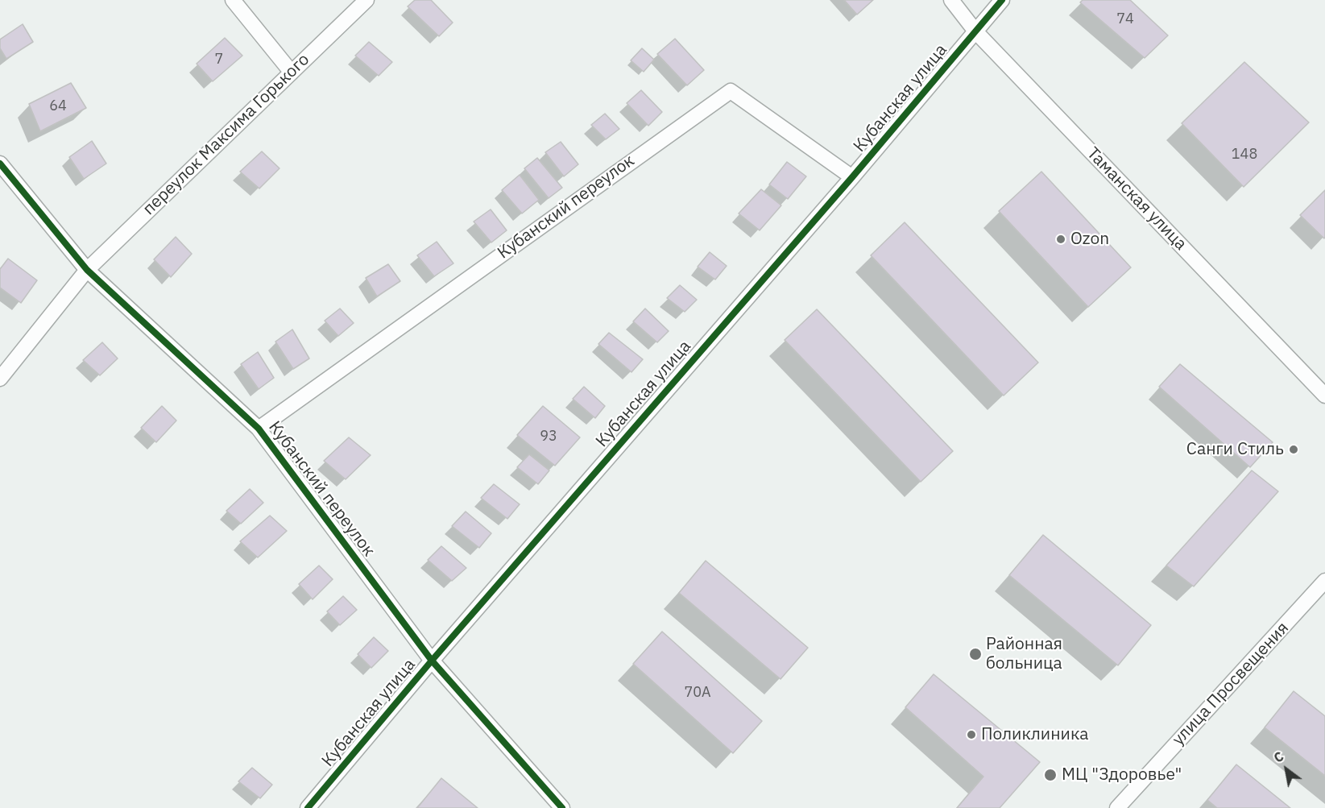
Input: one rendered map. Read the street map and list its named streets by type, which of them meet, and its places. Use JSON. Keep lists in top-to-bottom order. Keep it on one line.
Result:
{"streets":{"street":["Кубанская улица","переулок Максима Горького","Таманская улица","Кубанский переулок","улица Просвещения"]},"crossings":[["Кубанская улица","Таманская улица"],["Кубанская улица","Кубанский переулок"],["переулок Максима Горького","Кубанский переулок"]],"places":["Ozon","Санги Стиль","Районная больница","Поликлиника","МЦ \"Здоровье\""],"house_numbers":["74","7","64","148","93","70А"],"north":"top left"}
